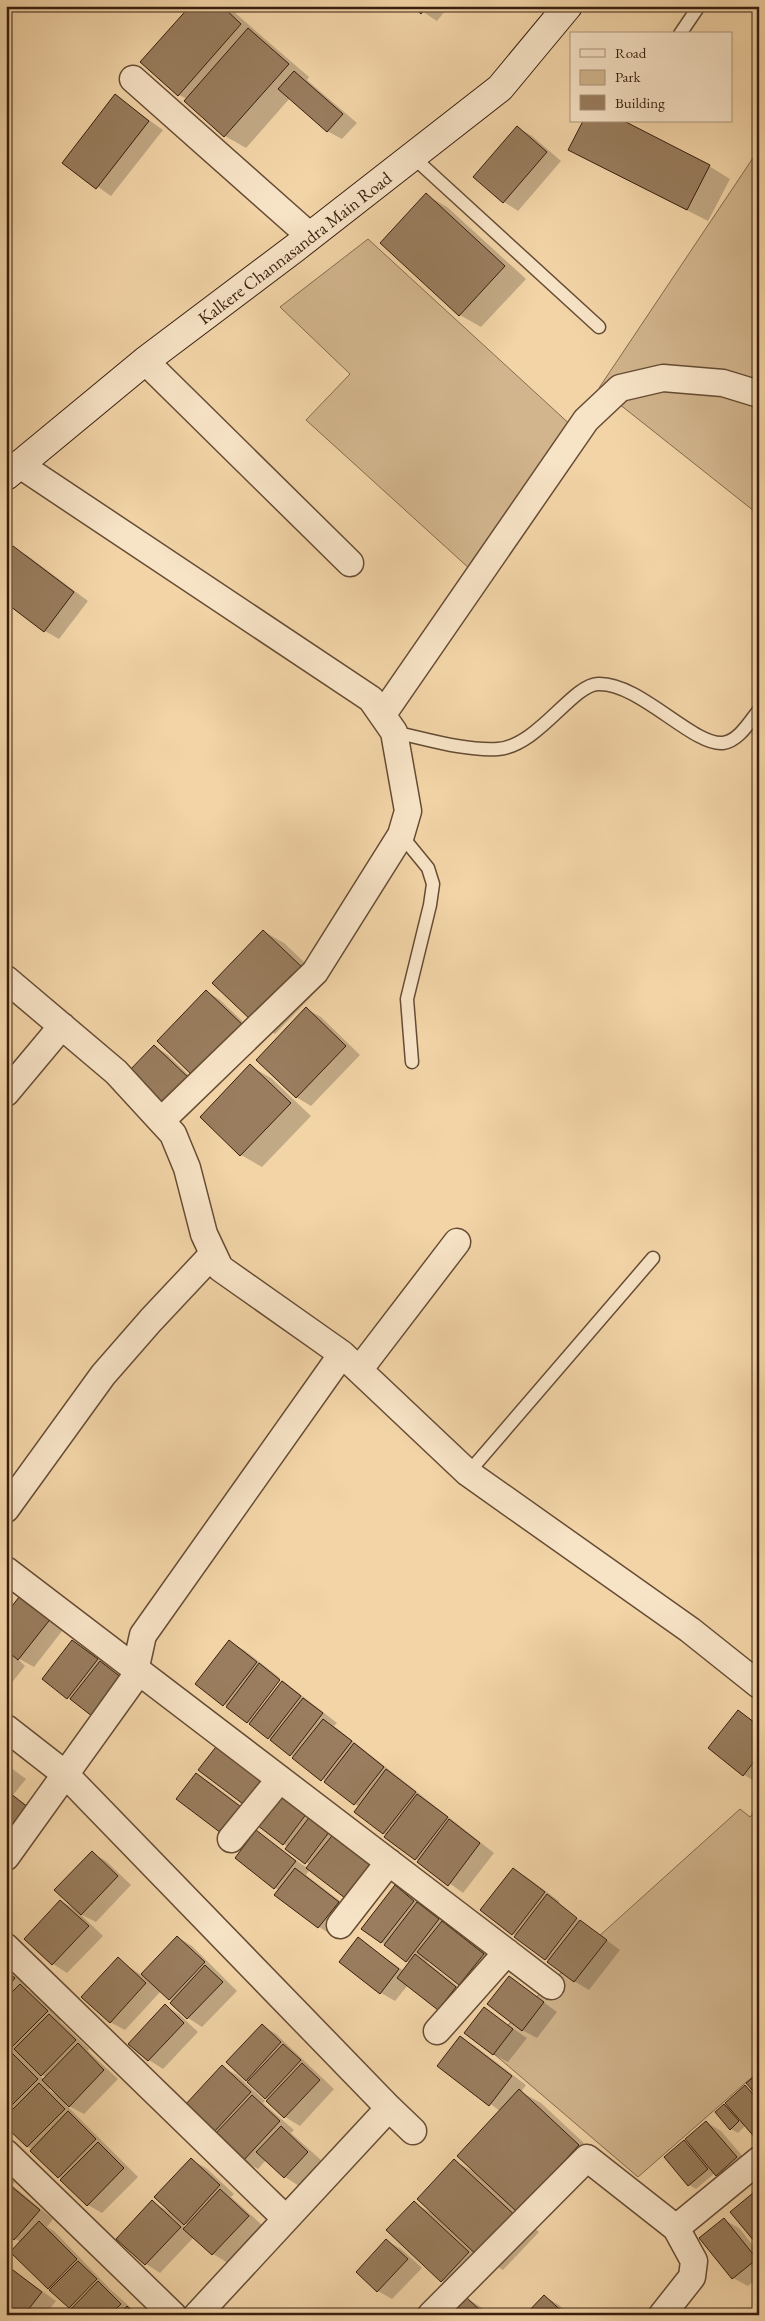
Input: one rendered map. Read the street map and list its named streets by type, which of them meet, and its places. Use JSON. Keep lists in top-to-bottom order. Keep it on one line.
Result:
{"streets":{"main road":["Kalkere Channasandra Main Road"]},"legend":["Road","Park","Building"]}
